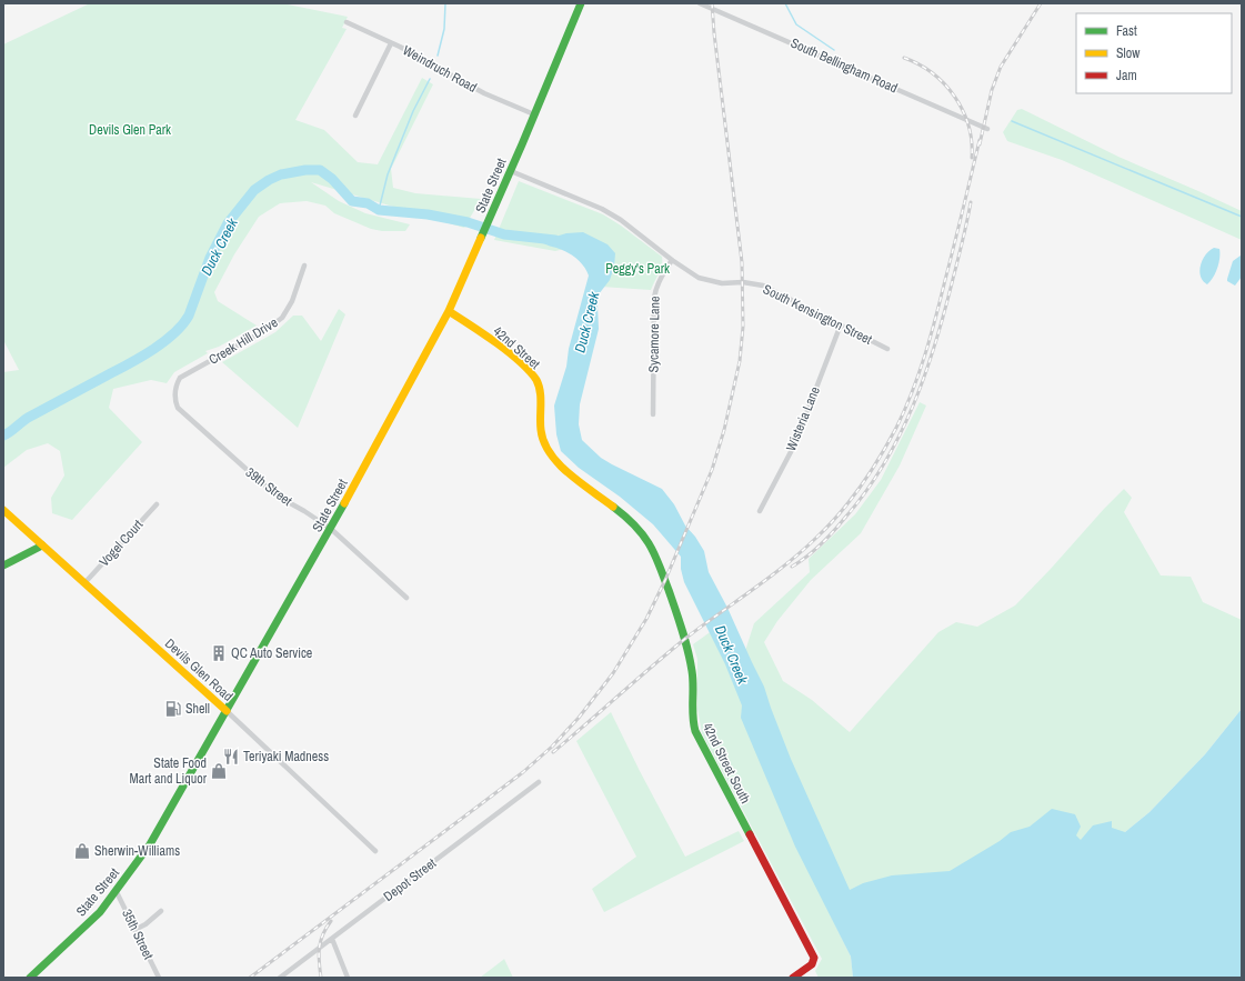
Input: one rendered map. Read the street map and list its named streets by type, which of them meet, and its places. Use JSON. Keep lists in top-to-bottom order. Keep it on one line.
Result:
{"streets":{"main road":["State Street","42nd Street","Devils Glen Road","42nd Street South"],"street":["South Bellingham Road","Weindruch Road","South Kensington Street","Sycamore Lane","Creek Hill Drive","Wisteria Lane","39th Street","Vogel Court","Depot Street","35th Street"]},"crossings":[["Weindruch Road","State Street"],["State Street","South Kensington Street"],["State Street","42nd Street"],["State Street","39th Street"],["State Street","Devils Glen Road"],["State Street","35th Street"],["South Kensington Street","Sycamore Lane"],["South Kensington Street","Wisteria Lane"],["Creek Hill Drive","39th Street"],["42nd Street","42nd Street South"],["Vogel Court","Devils Glen Road"]],"water":["Duck Creek"],"parks":["Devils Glen Park","Peggy's Park"],"places":{"building":["QC Auto Service"],"fuel station":["Shell"],"restaurant":["Teriyaki Madness"],"shop":["State Food Mart and Liquor","Sherwin-Williams"]},"legend":["Fast","Slow","Jam"]}
